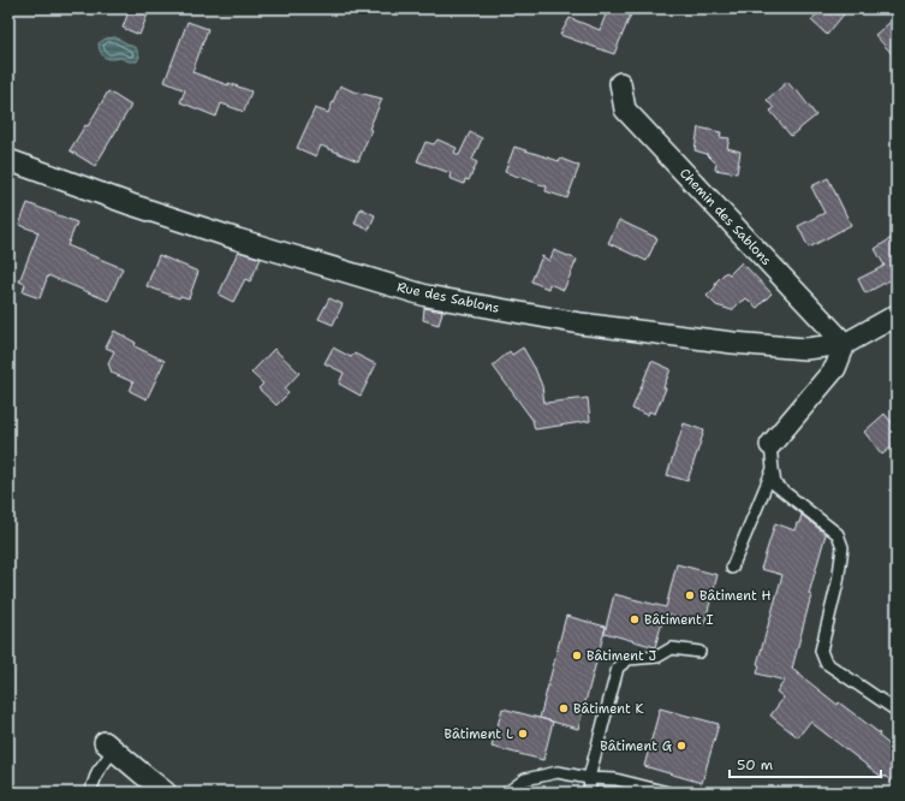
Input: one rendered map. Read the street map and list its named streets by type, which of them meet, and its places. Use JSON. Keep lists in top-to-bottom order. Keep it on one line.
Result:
{"streets":{"street":["Chemin des Sablons","Rue des Sablons"]},"crossings":[["Chemin des Sablons","Rue des Sablons"]],"places":["Bâtiment H","Bâtiment I","Bâtiment J","Bâtiment K","Bâtiment L","Bâtiment G"],"scale_bar":"50 m"}
